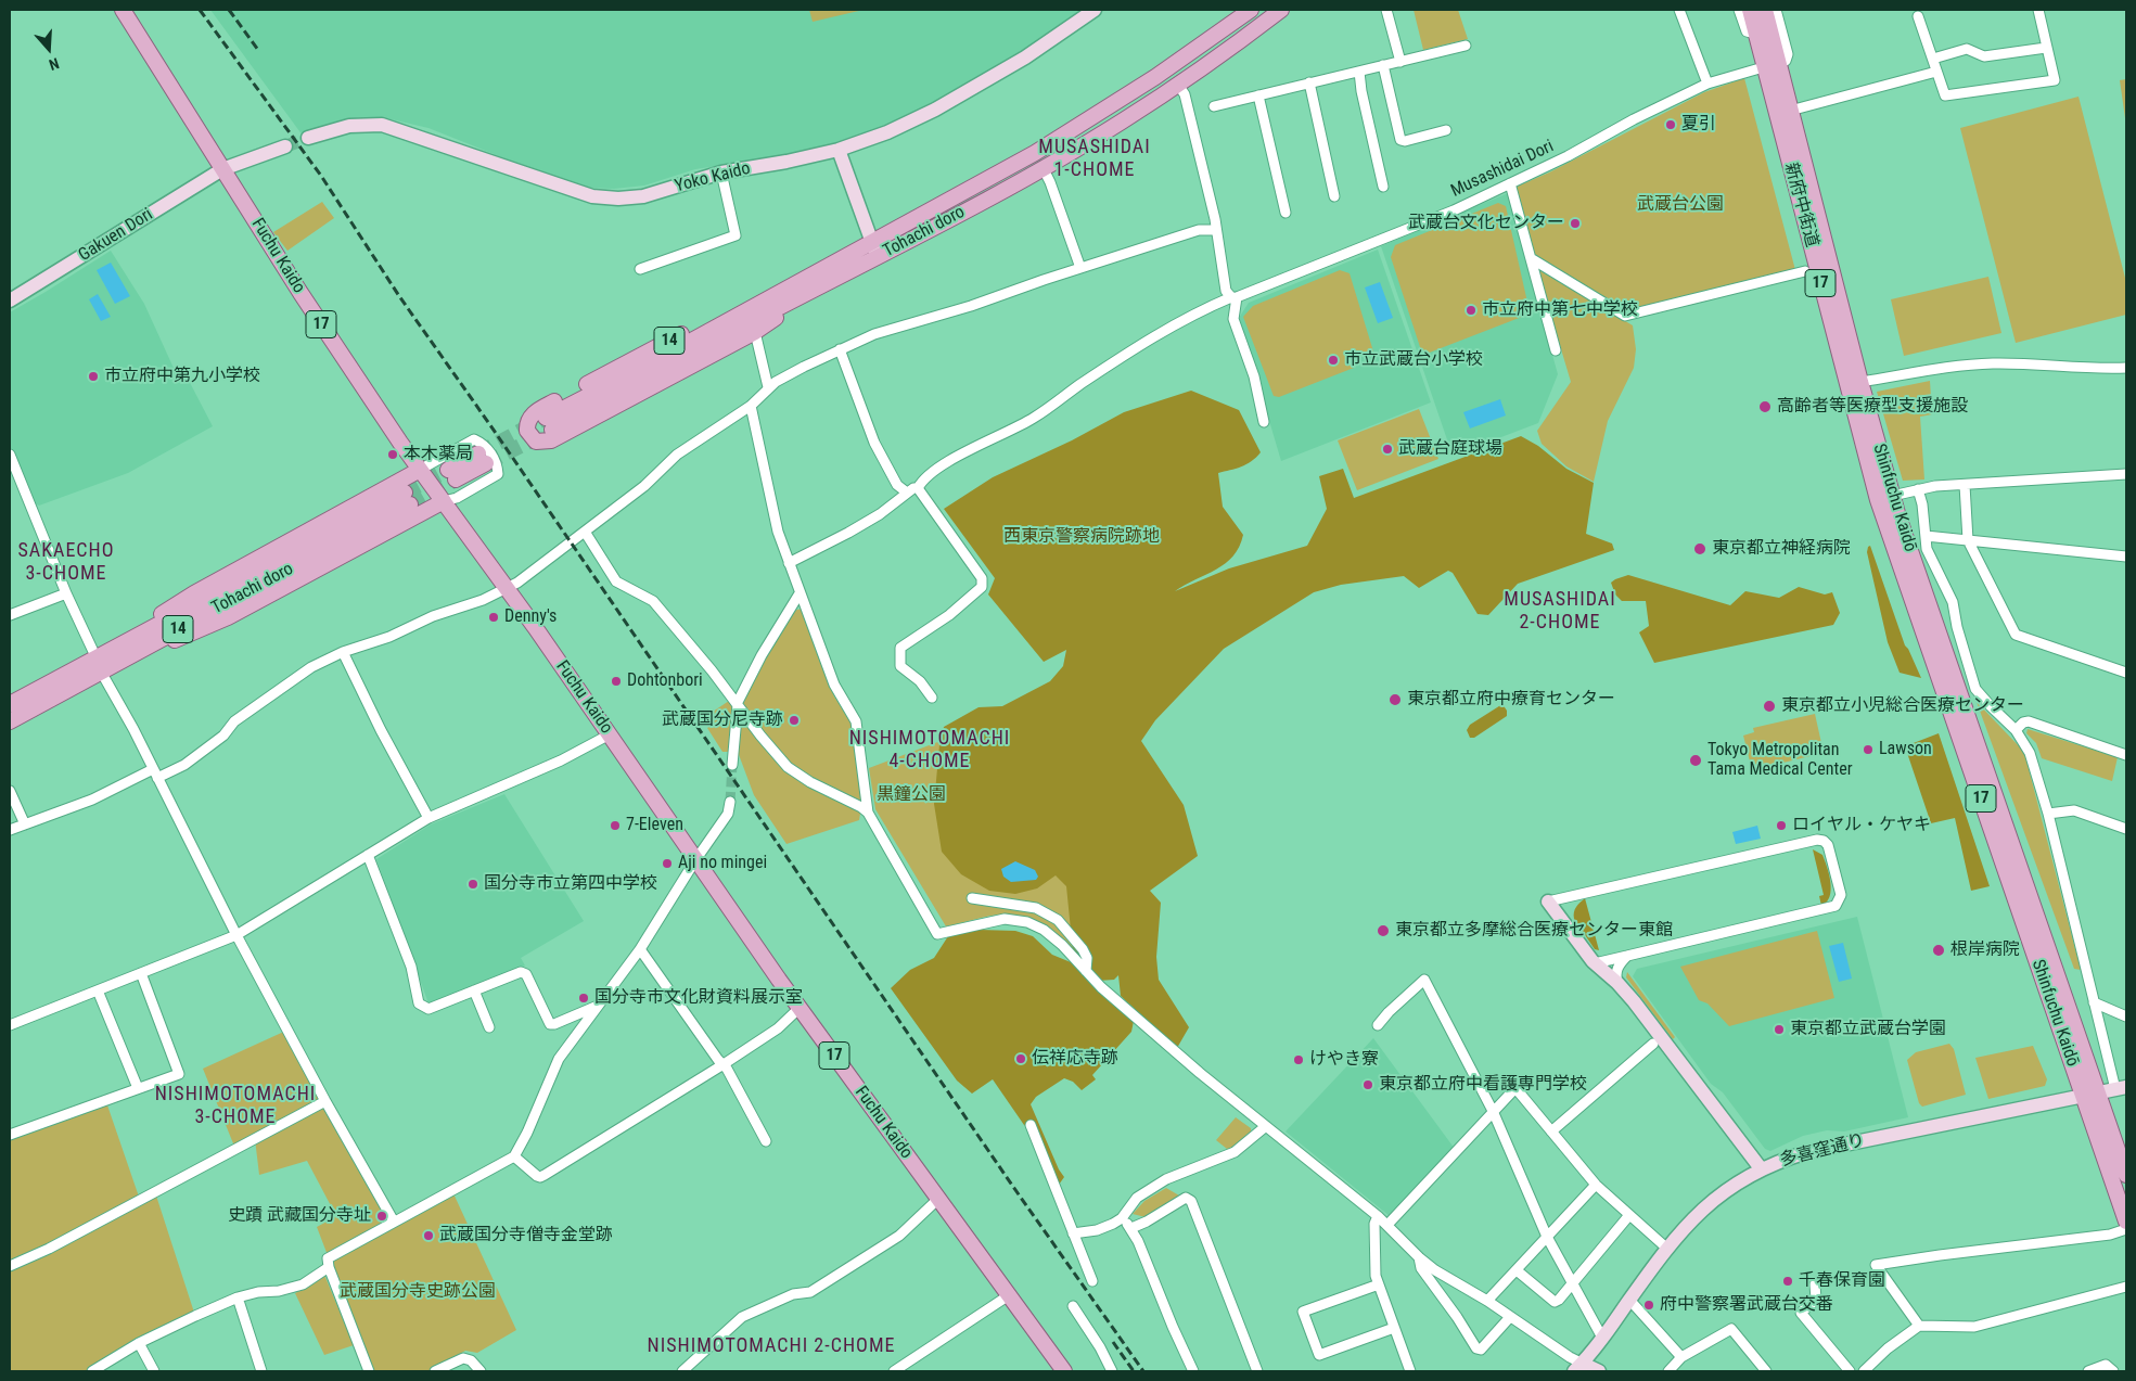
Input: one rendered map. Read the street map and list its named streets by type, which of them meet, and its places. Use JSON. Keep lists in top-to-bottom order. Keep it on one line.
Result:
{"streets":{"main road":["新府中街道","Tohachi doro","Fuchu Kaido","17","14","Shinfuchu Kaidō"],"street":["Musashidai Dori","Yoko Kaido","Gakuen Dori","多喜窪通り"]},"crossings":[["Musashidai Dori","新府中街道"],["Musashidai Dori","Shinfuchu Kaidō"],["新府中街道","Shinfuchu Kaidō"],["Tohachi doro","14"],["Gakuen Dori","Fuchu Kaido"],["Fuchu Kaido","14"],["Shinfuchu Kaidō","多喜窪通り"]],"districts":["MUSASHIDAI 1-CHOME","SAKAECHO 3-CHOME","MUSASHIDAI 2-CHOME","NISHIMOTOMACHI 4-CHOME","NISHIMOTOMACHI 3-CHOME","NISHIMOTOMACHI 2-CHOME"],"parks":["武蔵台公園","西東京警察病院跡地","黒鐘公園","武蔵国分寺史跡公園"],"places":["夏引","武蔵台文化センター","市立府中第七中学校","市立武蔵台小学校","市立府中第九小学校","高齢者等医療型支援施設","武蔵台庭球場","本木薬局","東京都立神経病院","Denny's","Dohtonbori","東京都立府中療育センター","東京都立小児総合医療センター","武蔵国分尼寺跡","Lawson","Tokyo Metropolitan Tama Medical Center","7-Eleven","ロイヤル・ケヤキ","Aji no mingei","国分寺市立第四中学校","東京都立多摩総合医療センター東館","根岸病院","国分寺市文化財資料展示室","東京都立武蔵台学園","伝祥応寺跡","けやき寮","東京都立府中看護専門学校","史蹟 武藏国分寺址","武蔵国分寺僧寺金堂跡","千春保育園","府中警察署武蔵台交番"],"north":"bottom"}
